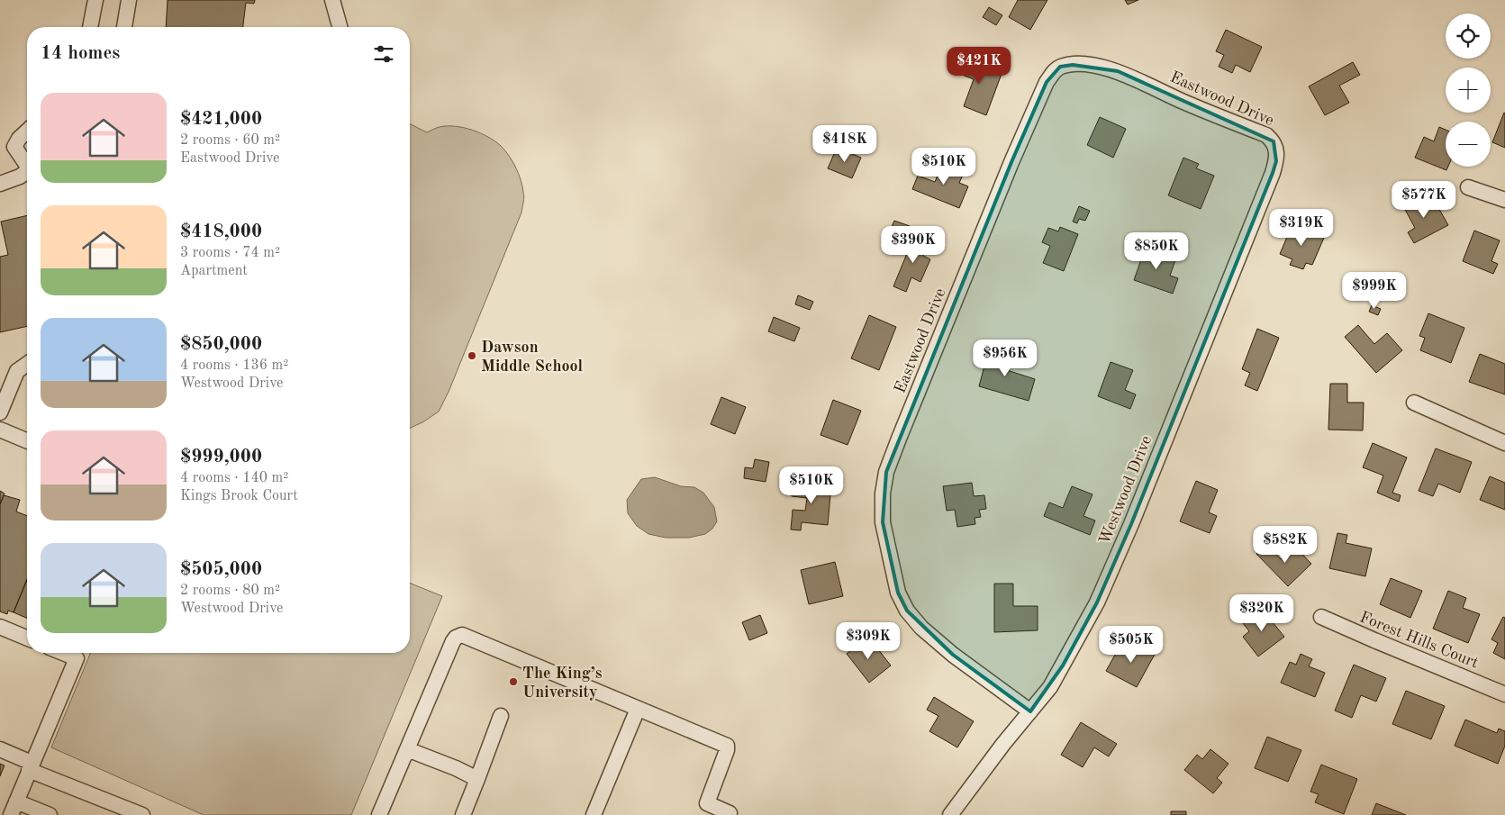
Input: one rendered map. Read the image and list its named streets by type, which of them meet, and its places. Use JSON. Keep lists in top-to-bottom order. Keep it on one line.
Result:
{"streets":{"street":["Eastwood Drive","Westwood Drive","Forest Hills Court"]},"crossings":[["Eastwood Drive","Westwood Drive"]],"places":["Dawson Middle School","The King’s University"],"page":{"map_buttons":["+","−"],"heading":"14 homes","price":["$421K","$418K","$510K","$577K","$319K","$390K","$850K","$999K","$956K","$510K","$582K","$320K","$309K","$505K"],"list":[{"name":"$421,000","note":"2 rooms · 60 m² · Eastwood Drive"},{"name":"$418,000","note":"3 rooms · 74 m² · Apartment"},{"name":"$850,000","note":"4 rooms · 136 m² · Westwood Drive"},{"name":"$999,000","note":"4 rooms · 140 m² · Kings Brook Court"},{"name":"$505,000","note":"2 rooms · 80 m² · Westwood Drive"}]}}
